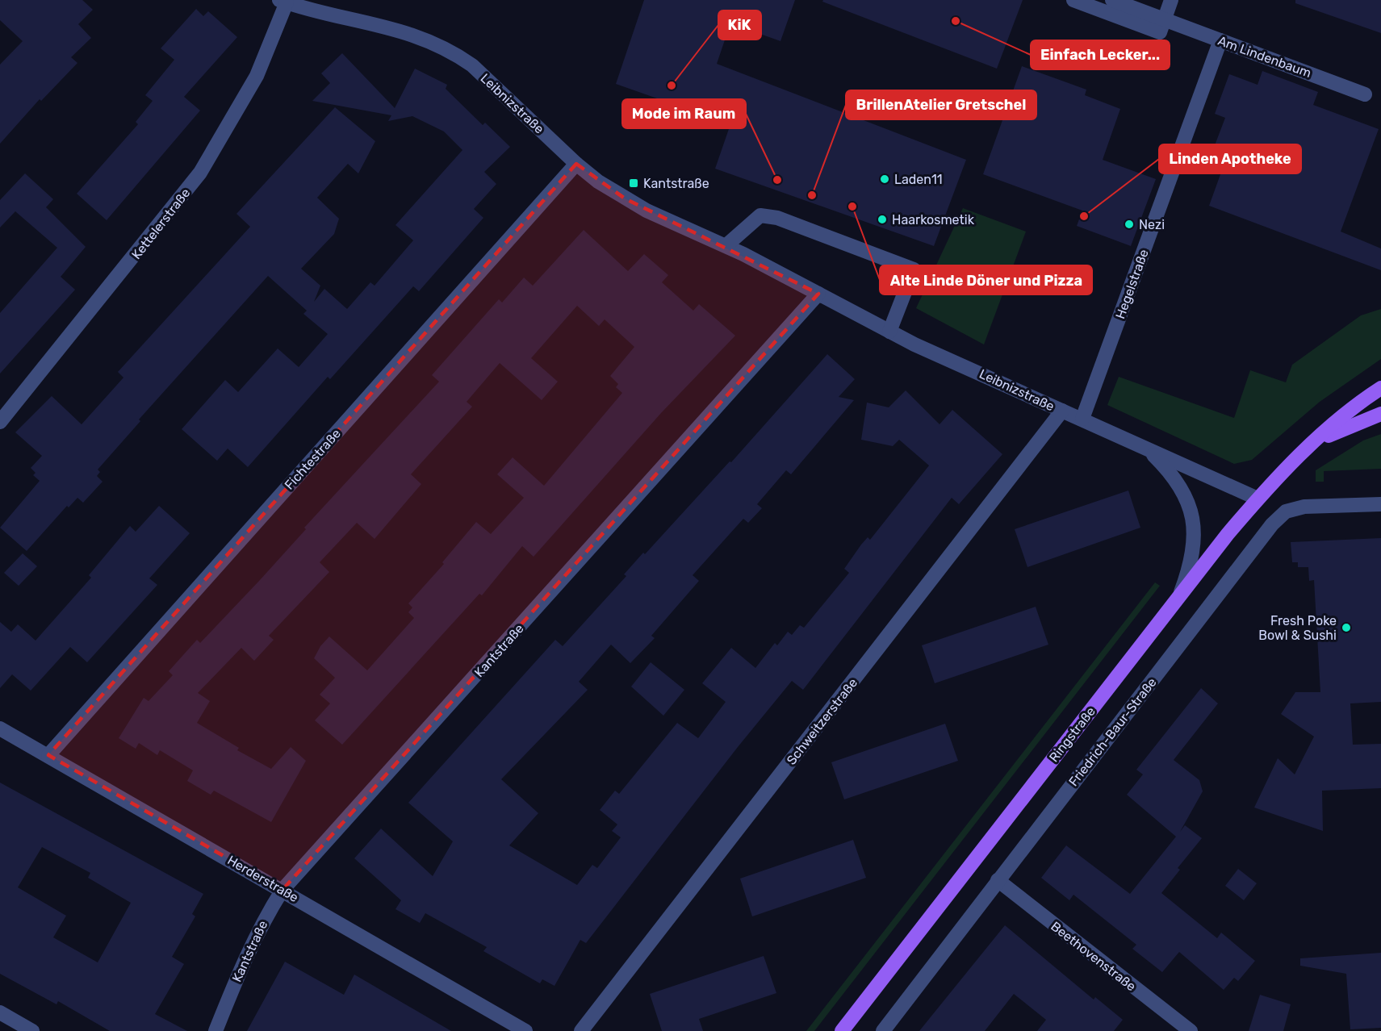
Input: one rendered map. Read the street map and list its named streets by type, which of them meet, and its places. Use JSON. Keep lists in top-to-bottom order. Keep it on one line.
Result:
{"streets":{"main road":["Ringstraße"],"street":["Am Lindenbaum","Leibnizstraße","Kettelerstraße","Hegelstraße","Fichtestraße","Kantstraße","Schweitzerstraße","Friedrich-Baur-Straße","Herderstraße","Beethovenstraße"]},"crossings":[["Am Lindenbaum","Hegelstraße"],["Leibnizstraße","Kettelerstraße"],["Leibnizstraße","Hegelstraße"],["Leibnizstraße","Fichtestraße"],["Leibnizstraße","Kantstraße"],["Leibnizstraße","Schweitzerstraße"],["Leibnizstraße","Ringstraße"],["Fichtestraße","Herderstraße"],["Kantstraße","Herderstraße"],["Friedrich-Baur-Straße","Beethovenstraße"]],"places":{"other":["Einfach Lecker...","KiK","Laden11","Mode im Raum","BrillenAtelier Gretschel","Alte Linde Döner und Pizza","Linden Apotheke","Haarkosmetik","Nezi","Fresh Poke Bowl & Sushi"],"transit":["Kantstraße"]}}
